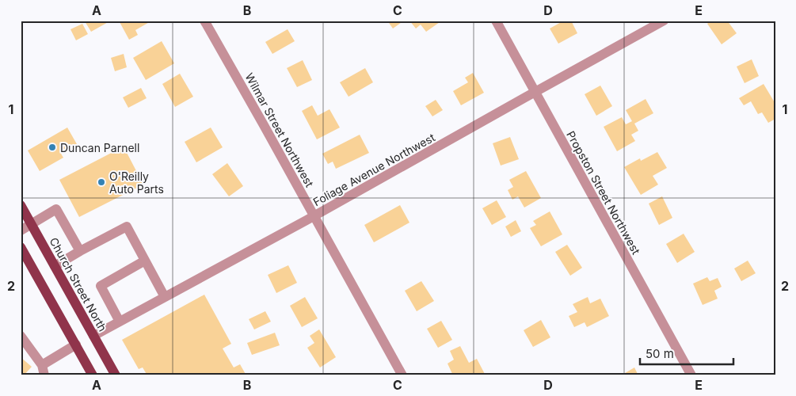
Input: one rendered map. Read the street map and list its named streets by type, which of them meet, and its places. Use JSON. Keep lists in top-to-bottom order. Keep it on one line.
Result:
{"streets":{"main road":["Church Street North"],"street":["Wilmar Street Northwest","Foliage Avenue Northwest","Propston Street Northwest"]},"crossings":[["Wilmar Street Northwest","Foliage Avenue Northwest"],["Foliage Avenue Northwest","Propston Street Northwest"],["Foliage Avenue Northwest","Church Street North"]],"places":["Duncan Parnell","O'Reilly Auto Parts"],"scale_bar":"50 m","grid":{"columns":["A","B","C","D","E"],"rows":["1","2"]}}
